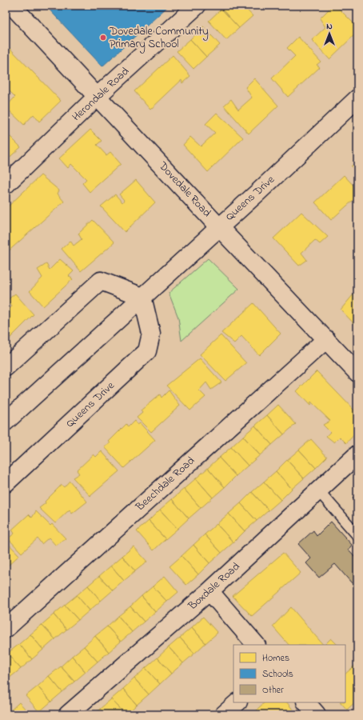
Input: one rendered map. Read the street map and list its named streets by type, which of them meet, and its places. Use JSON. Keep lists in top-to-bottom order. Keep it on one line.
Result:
{"streets":{"street":["Herondale Road","Dovedale Road","Queens Drive","Beechdale Road","Boxdale Road"]},"crossings":[["Herondale Road","Dovedale Road"],["Dovedale Road","Queens Drive"],["Dovedale Road","Beechdale Road"]],"places":["Dovedale Community Primary School"],"legend":["Homes","Schools","Other"],"north":"top"}
